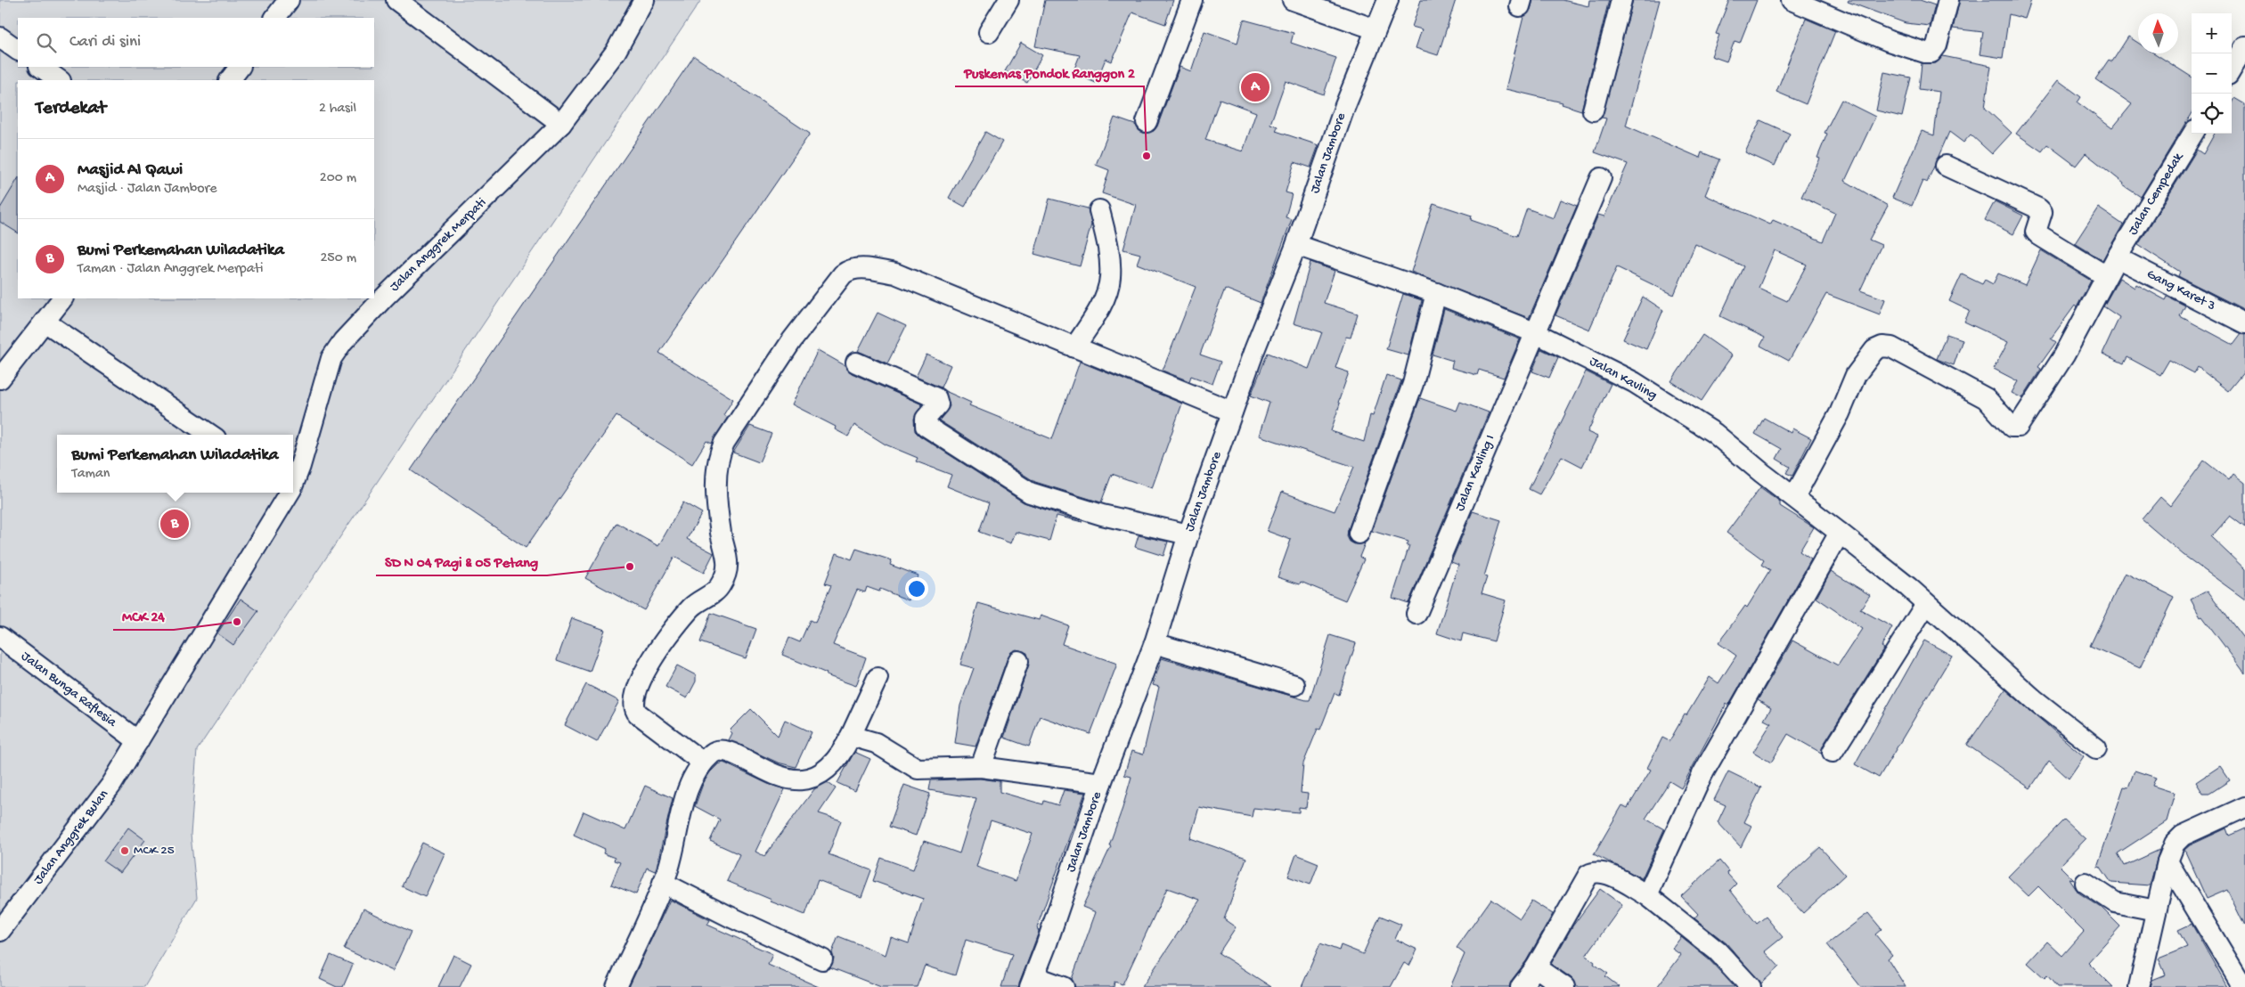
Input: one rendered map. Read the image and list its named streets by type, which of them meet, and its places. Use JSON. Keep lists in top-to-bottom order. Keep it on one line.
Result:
{"streets":{"street":["Jalan Jambore","Jalan Cempedak","Jalan Anggrek Merpati","Gang Karet 3","Jalan Kavling","Jalan Kavling I","Jalan Bunga Raflesia","Jalan Anggrek Bulan"]},"crossings":[["Jalan Jambore","Jalan Kavling"],["Jalan Cempedak","Gang Karet 3"],["Jalan Cempedak","Jalan Kavling"],["Jalan Anggrek Merpati","Jalan Bunga Raflesia"],["Jalan Anggrek Merpati","Jalan Anggrek Bulan"],["Jalan Kavling","Jalan Kavling I"],["Jalan Bunga Raflesia","Jalan Anggrek Bulan"]],"places":["Puskemas Pondok Ranggon 2","SD N 04 Pagi & 05 Petang","MCK 24","MCK 25"],"north":"top","page":{"map_buttons":["+","−"],"search":"Cari di sini","pins":["A","B"],"heading":["Terdekat","2 hasil"],"list":[{"mark":"A","name":"Masjid Al Qawi","note":"Masjid · Jalan Jambore","value":"200 m"},{"mark":"B","name":"Bumi Perkemahan Wiladatika","note":"Taman · Jalan Anggrek Merpati","value":"250 m"}],"popup":["Bumi Perkemahan Wiladatika","Taman"]}}
